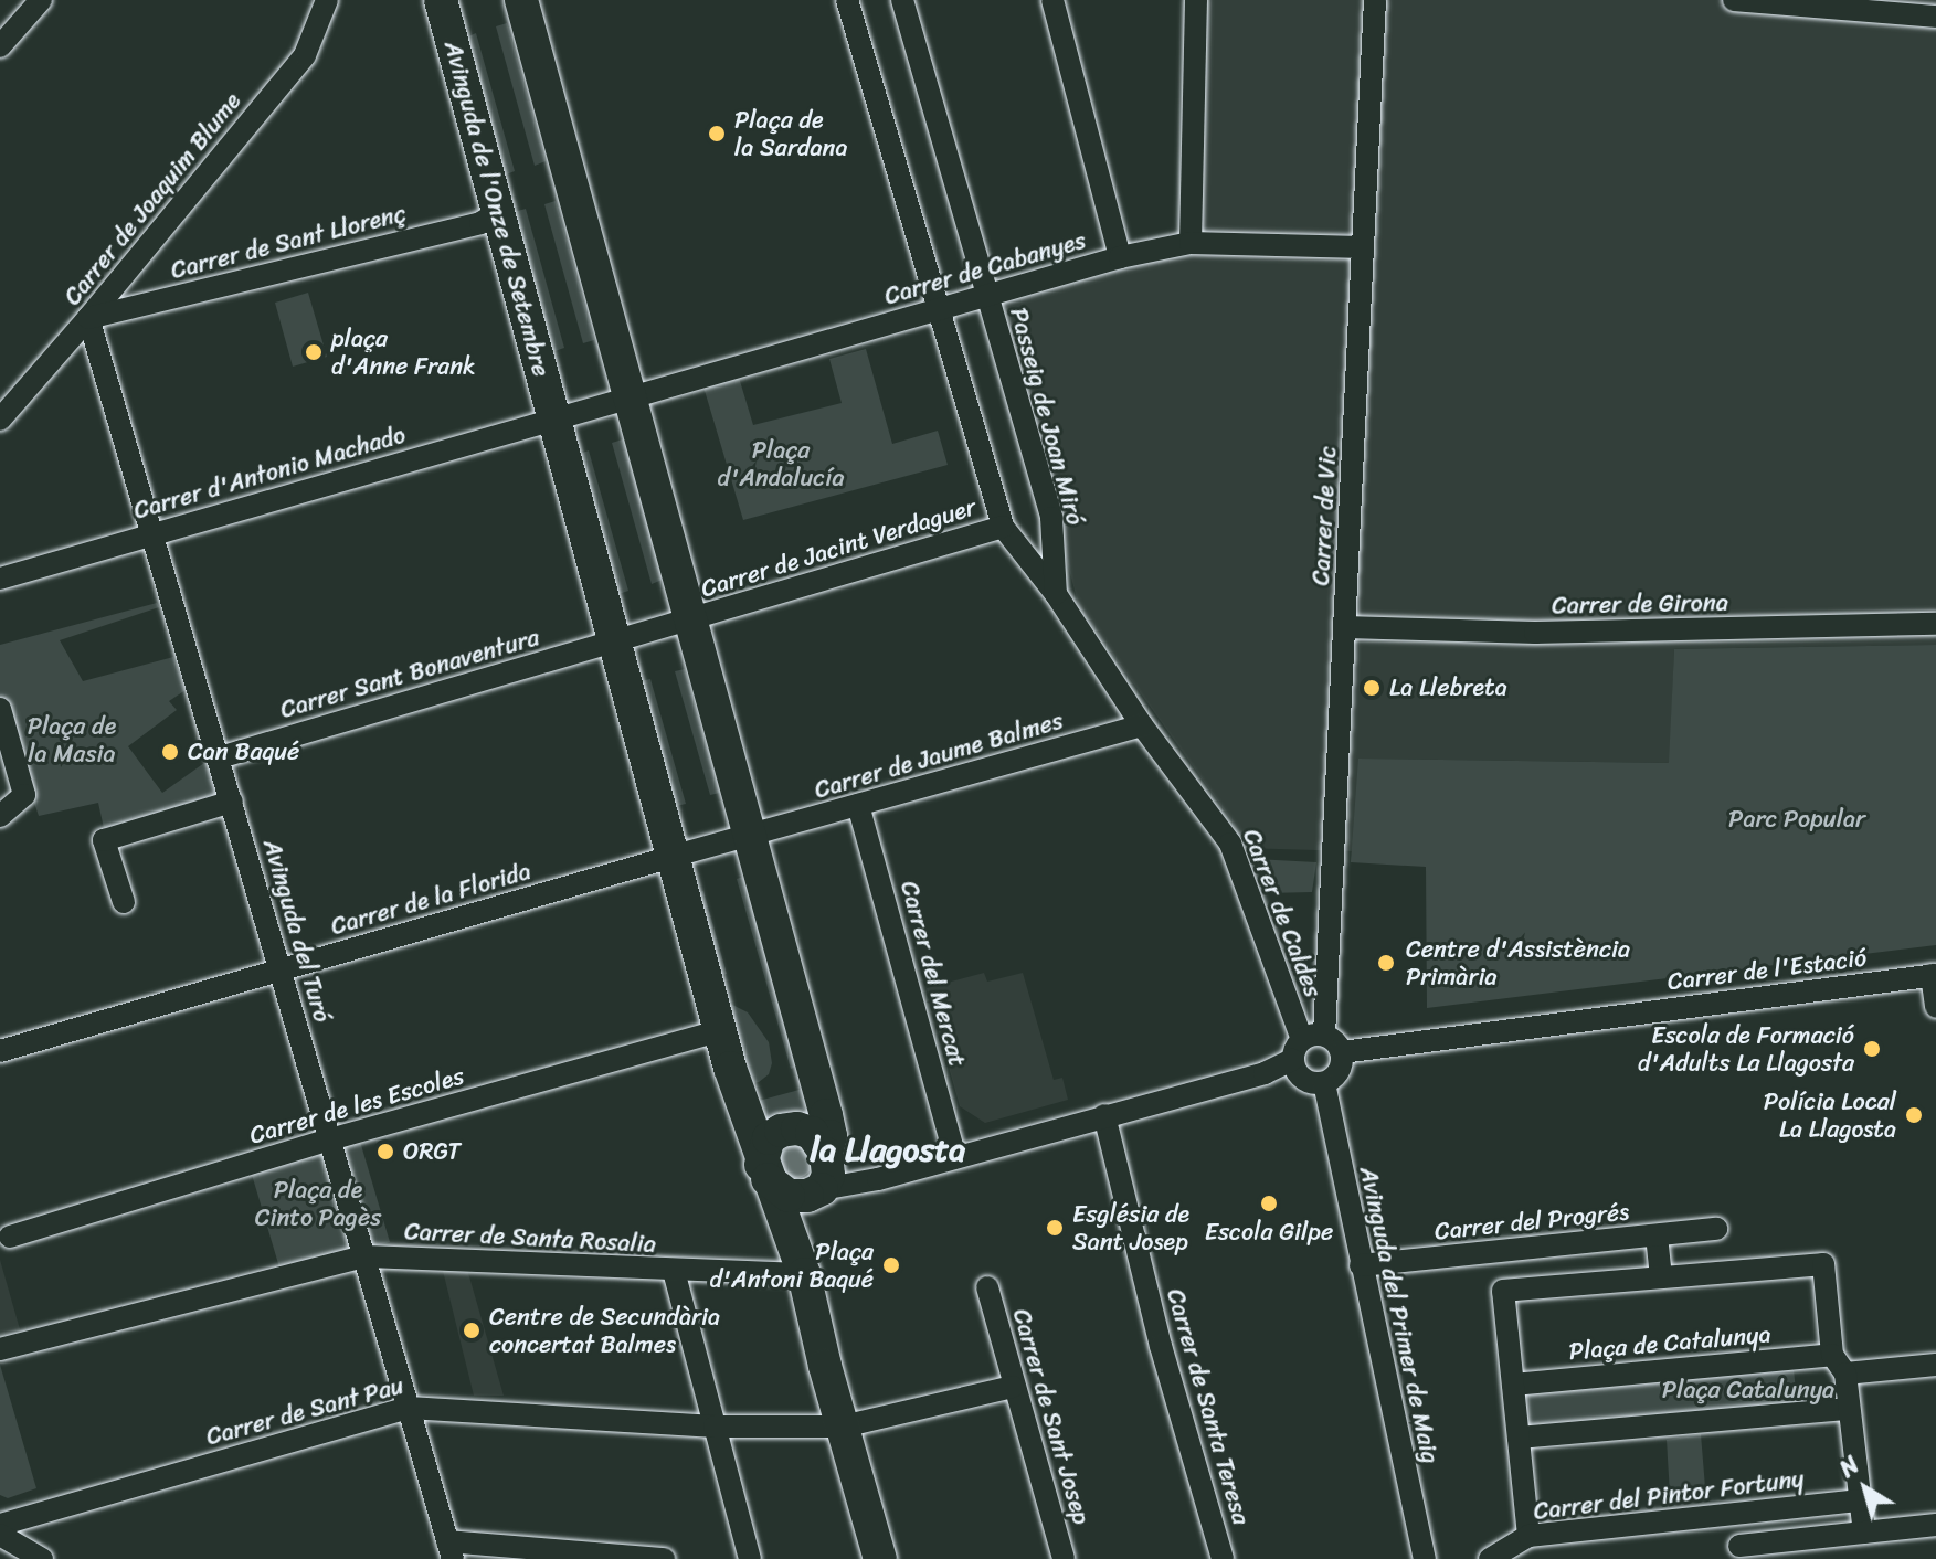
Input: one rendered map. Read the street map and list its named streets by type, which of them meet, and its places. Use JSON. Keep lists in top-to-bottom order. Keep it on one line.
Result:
{"streets":{"main road":["Avinguda de l'Onze de Setembre"],"street":["Carrer de Joaquim Blume","Carrer de Sant Llorenç","Carrer de Cabanyes","Passeig de Joan Miró","Carrer d'Antonio Machado","Carrer de Vic","Carrer de Jacint Verdaguer","Carrer de Girona","Carrer Sant Bonaventura","Carrer de Jaume Balmes","Carrer de la Florida","Carrer de Caldes","Avinguda del Turó","Carrer de l'Estació","Carrer del Mercat","Carrer de les Escoles","Carrer del Progrés","Carrer de Santa Rosalia","Avinguda del Primer de Maig","Plaça de Catalunya","Carrer de Santa Teresa","Carrer de Sant Pau","Carrer de Sant Josep","Carrer del Pintor Fortuny"]},"crossings":[["Carrer de Joaquim Blume","Carrer de Sant Llorenç"],["Carrer de Joaquim Blume","Avinguda del Turó"],["Avinguda de l'Onze de Setembre","Carrer de Sant Llorenç"],["Avinguda de l'Onze de Setembre","Carrer d'Antonio Machado"],["Avinguda de l'Onze de Setembre","Carrer Sant Bonaventura"],["Avinguda de l'Onze de Setembre","Carrer de la Florida"],["Avinguda de l'Onze de Setembre","Carrer de les Escoles"],["Avinguda de l'Onze de Setembre","Carrer de Santa Rosalia"],["Avinguda de l'Onze de Setembre","Carrer de Sant Pau"],["Carrer de Sant Llorenç","Avinguda del Turó"],["Carrer de Cabanyes","Passeig de Joan Miró"],["Carrer de Cabanyes","Carrer de Vic"],["Passeig de Joan Miró","Carrer de Jacint Verdaguer"],["Passeig de Joan Miró","Carrer de Jaume Balmes"],["Passeig de Joan Miró","Carrer de Caldes"],["Carrer d'Antonio Machado","Avinguda del Turó"],["Carrer de Vic","Carrer de Girona"],["Carrer de Vic","Carrer de Caldes"],["Carrer de Vic","Carrer de l'Estació"],["Carrer de Vic","Avinguda del Primer de Maig"],["Carrer Sant Bonaventura","Avinguda del Turó"],["Carrer de Jaume Balmes","Carrer de Caldes"],["Carrer de Jaume Balmes","Carrer del Mercat"],["Carrer de la Florida","Avinguda del Turó"],["Carrer de Caldes","Carrer de l'Estació"],["Carrer de Caldes","Avinguda del Primer de Maig"],["Avinguda del Turó","Carrer de les Escoles"],["Avinguda del Turó","Carrer de Santa Rosalia"],["Avinguda del Turó","Carrer de Sant Pau"],["Carrer de l'Estació","Avinguda del Primer de Maig"],["Carrer del Progrés","Avinguda del Primer de Maig"],["Carrer de Sant Pau","Carrer de Sant Josep"]],"districts":["la Llagosta"],"parks":["Plaça d'Andalucía","Plaça de la Masia","Parc Popular","Plaça de Cinto Pagès","Plaça Catalunya"],"places":["Plaça de la Sardana","plaça d'Anne Frank","La Llebreta","Can Baqué","Centre d'Assistència Primària","Escola de Formació d'Adults La Llagosta","Polícia Local La Llagosta","ORGT","Escola Gilpe","Església de Sant Josep","Plaça d'Antoni Baqué","Centre de Secundària concertat Balmes"],"north":"top left"}
